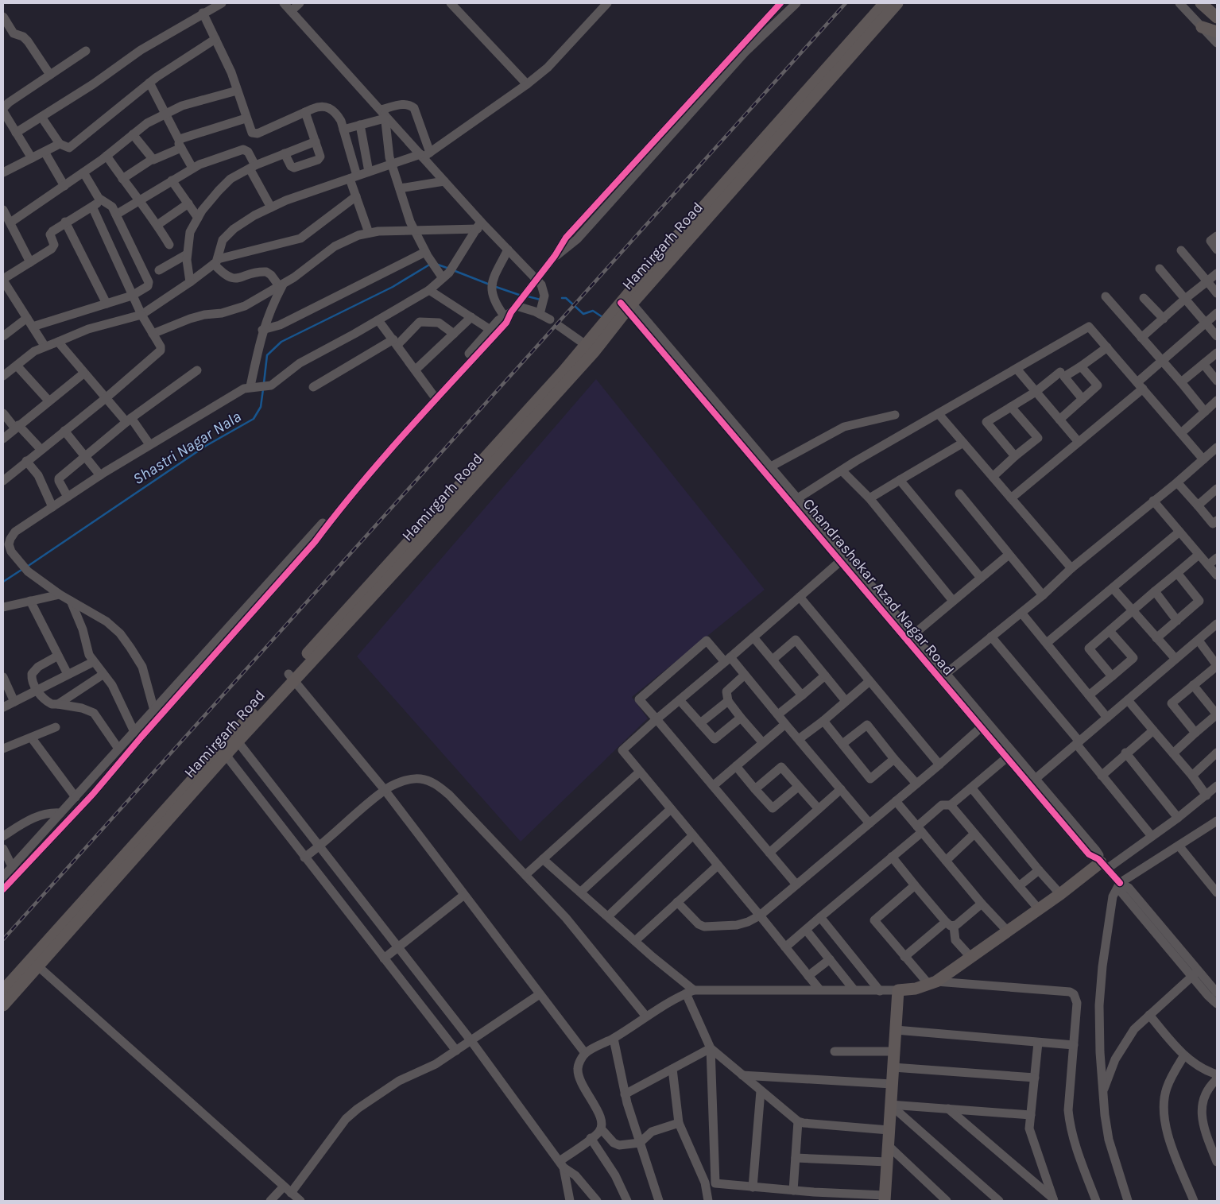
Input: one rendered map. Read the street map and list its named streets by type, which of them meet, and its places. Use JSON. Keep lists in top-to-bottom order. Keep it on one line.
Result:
{"streets":{"main road":["Hamirgarh Road"],"street":["Chandrashekar Azad Nagar Road"]},"crossings":[["Hamirgarh Road","Chandrashekar Azad Nagar Road"]],"water":["Shastri Nagar Nala"]}
